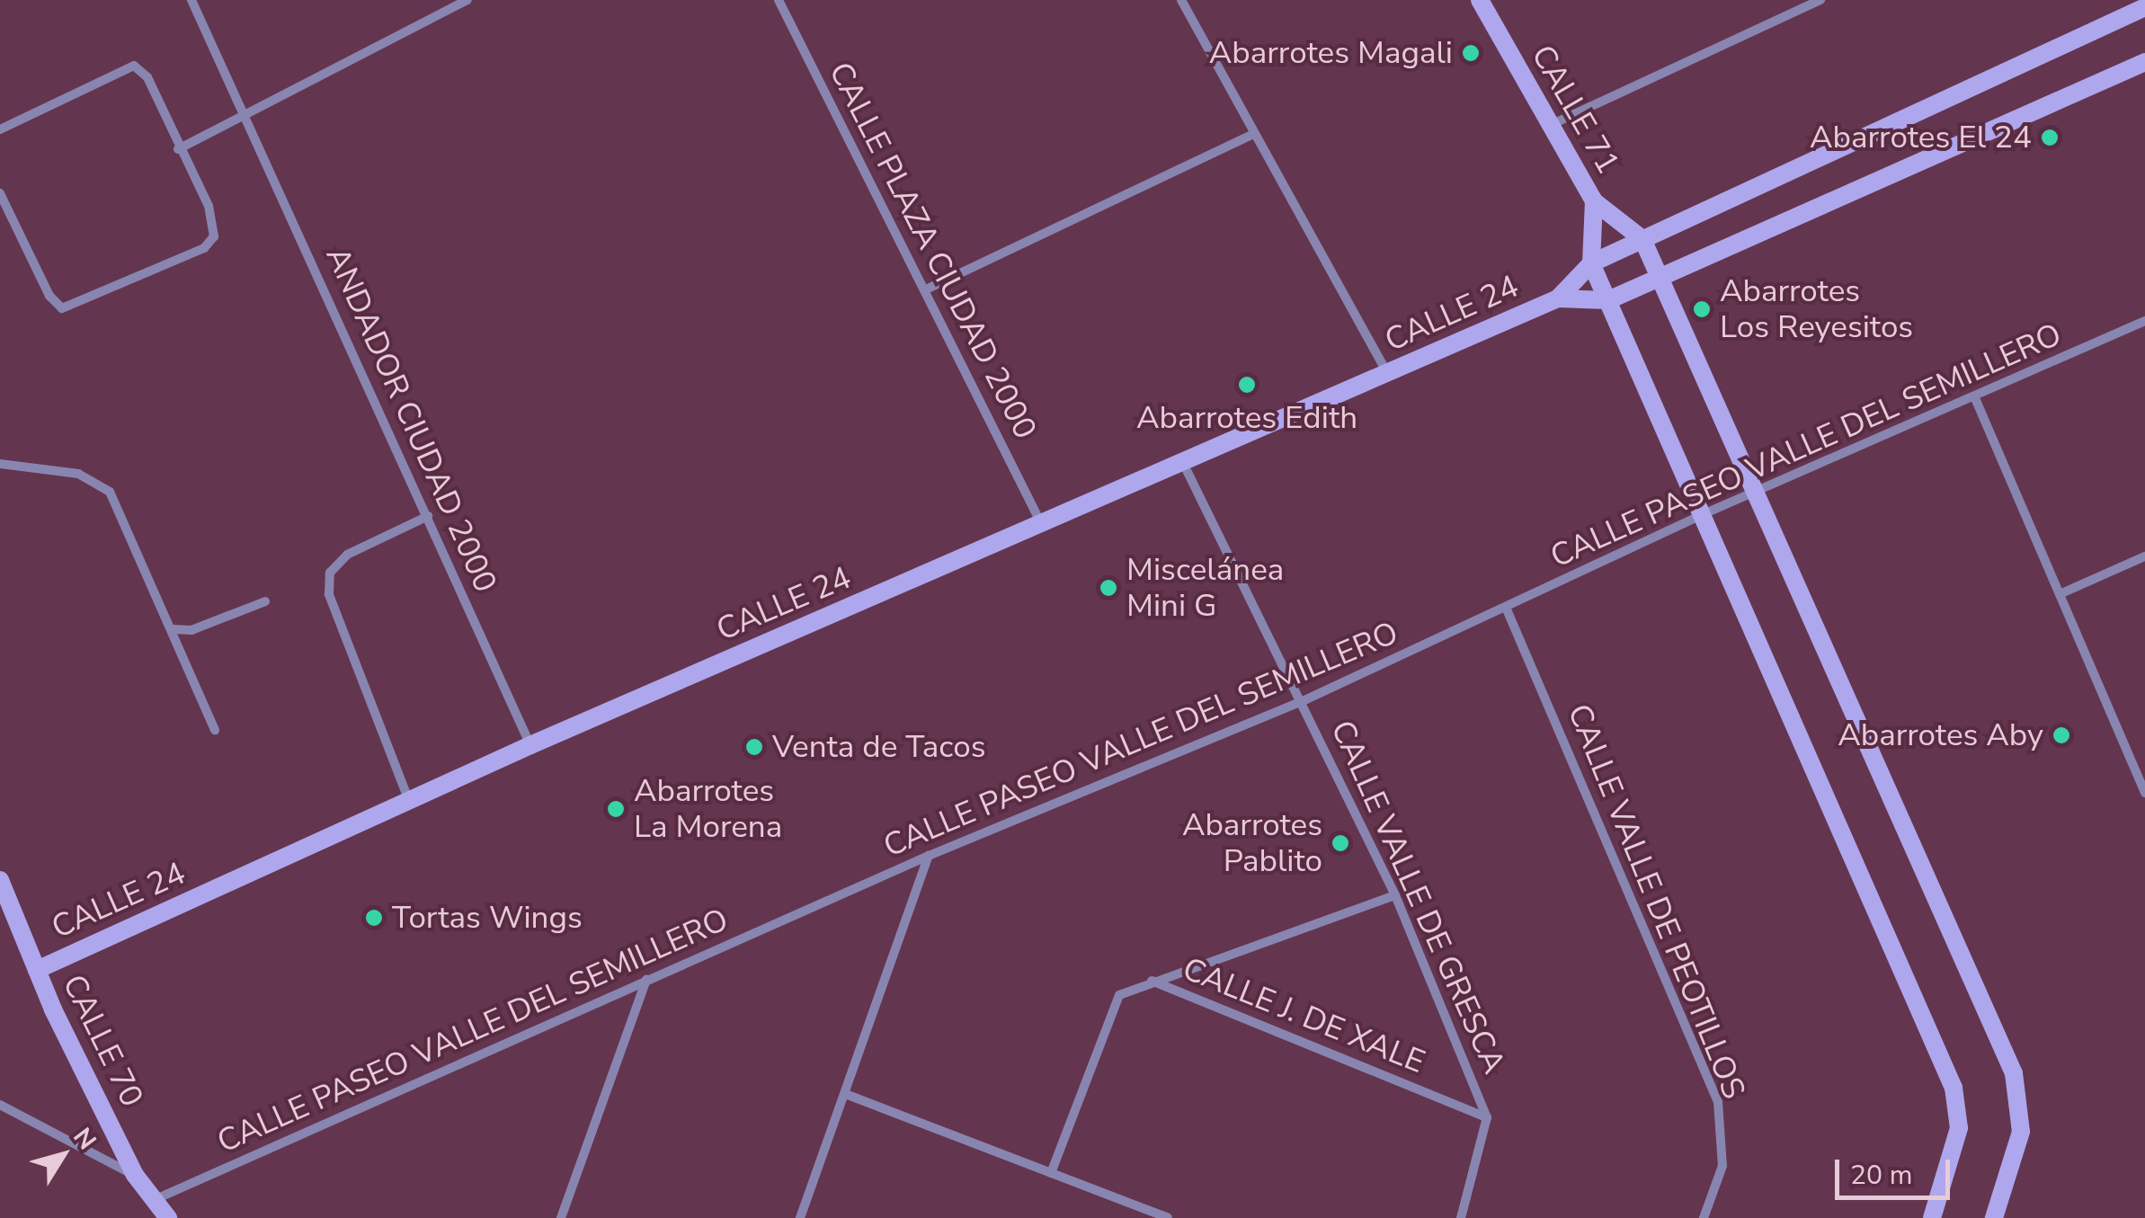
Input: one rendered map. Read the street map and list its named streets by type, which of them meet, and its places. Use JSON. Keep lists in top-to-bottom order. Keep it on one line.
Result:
{"streets":{"street":["CALLE 71","CALLE PLAZA CIUDAD 2000","CALLE 24","ANDADOR CIUDAD 2000","CALLE PASEO VALLE DEL SEMILLERO","CALLE VALLE DE GRESCA","CALLE VALLE DE PEOTILLOS","CALLE J. DE XALE","CALLE 70"]},"crossings":[["CALLE 71","CALLE 24"],["CALLE PLAZA CIUDAD 2000","CALLE 24"],["CALLE 24","ANDADOR CIUDAD 2000"],["CALLE 24","CALLE VALLE DE GRESCA"],["CALLE 24","CALLE 70"],["CALLE PASEO VALLE DEL SEMILLERO","CALLE VALLE DE GRESCA"],["CALLE PASEO VALLE DEL SEMILLERO","CALLE VALLE DE PEOTILLOS"],["CALLE PASEO VALLE DEL SEMILLERO","CALLE 70"],["CALLE VALLE DE GRESCA","CALLE J. DE XALE"]],"places":["Abarrotes Magali","Abarrotes El 24","Abarrotes Los Reyesitos","Abarrotes Edith","Miscelánea Mini G","Abarrotes Aby","Venta de Tacos","Abarrotes La Morena","Abarrotes Pablito","Tortas Wings"],"scale_bar":"20 m","north":"top right"}
